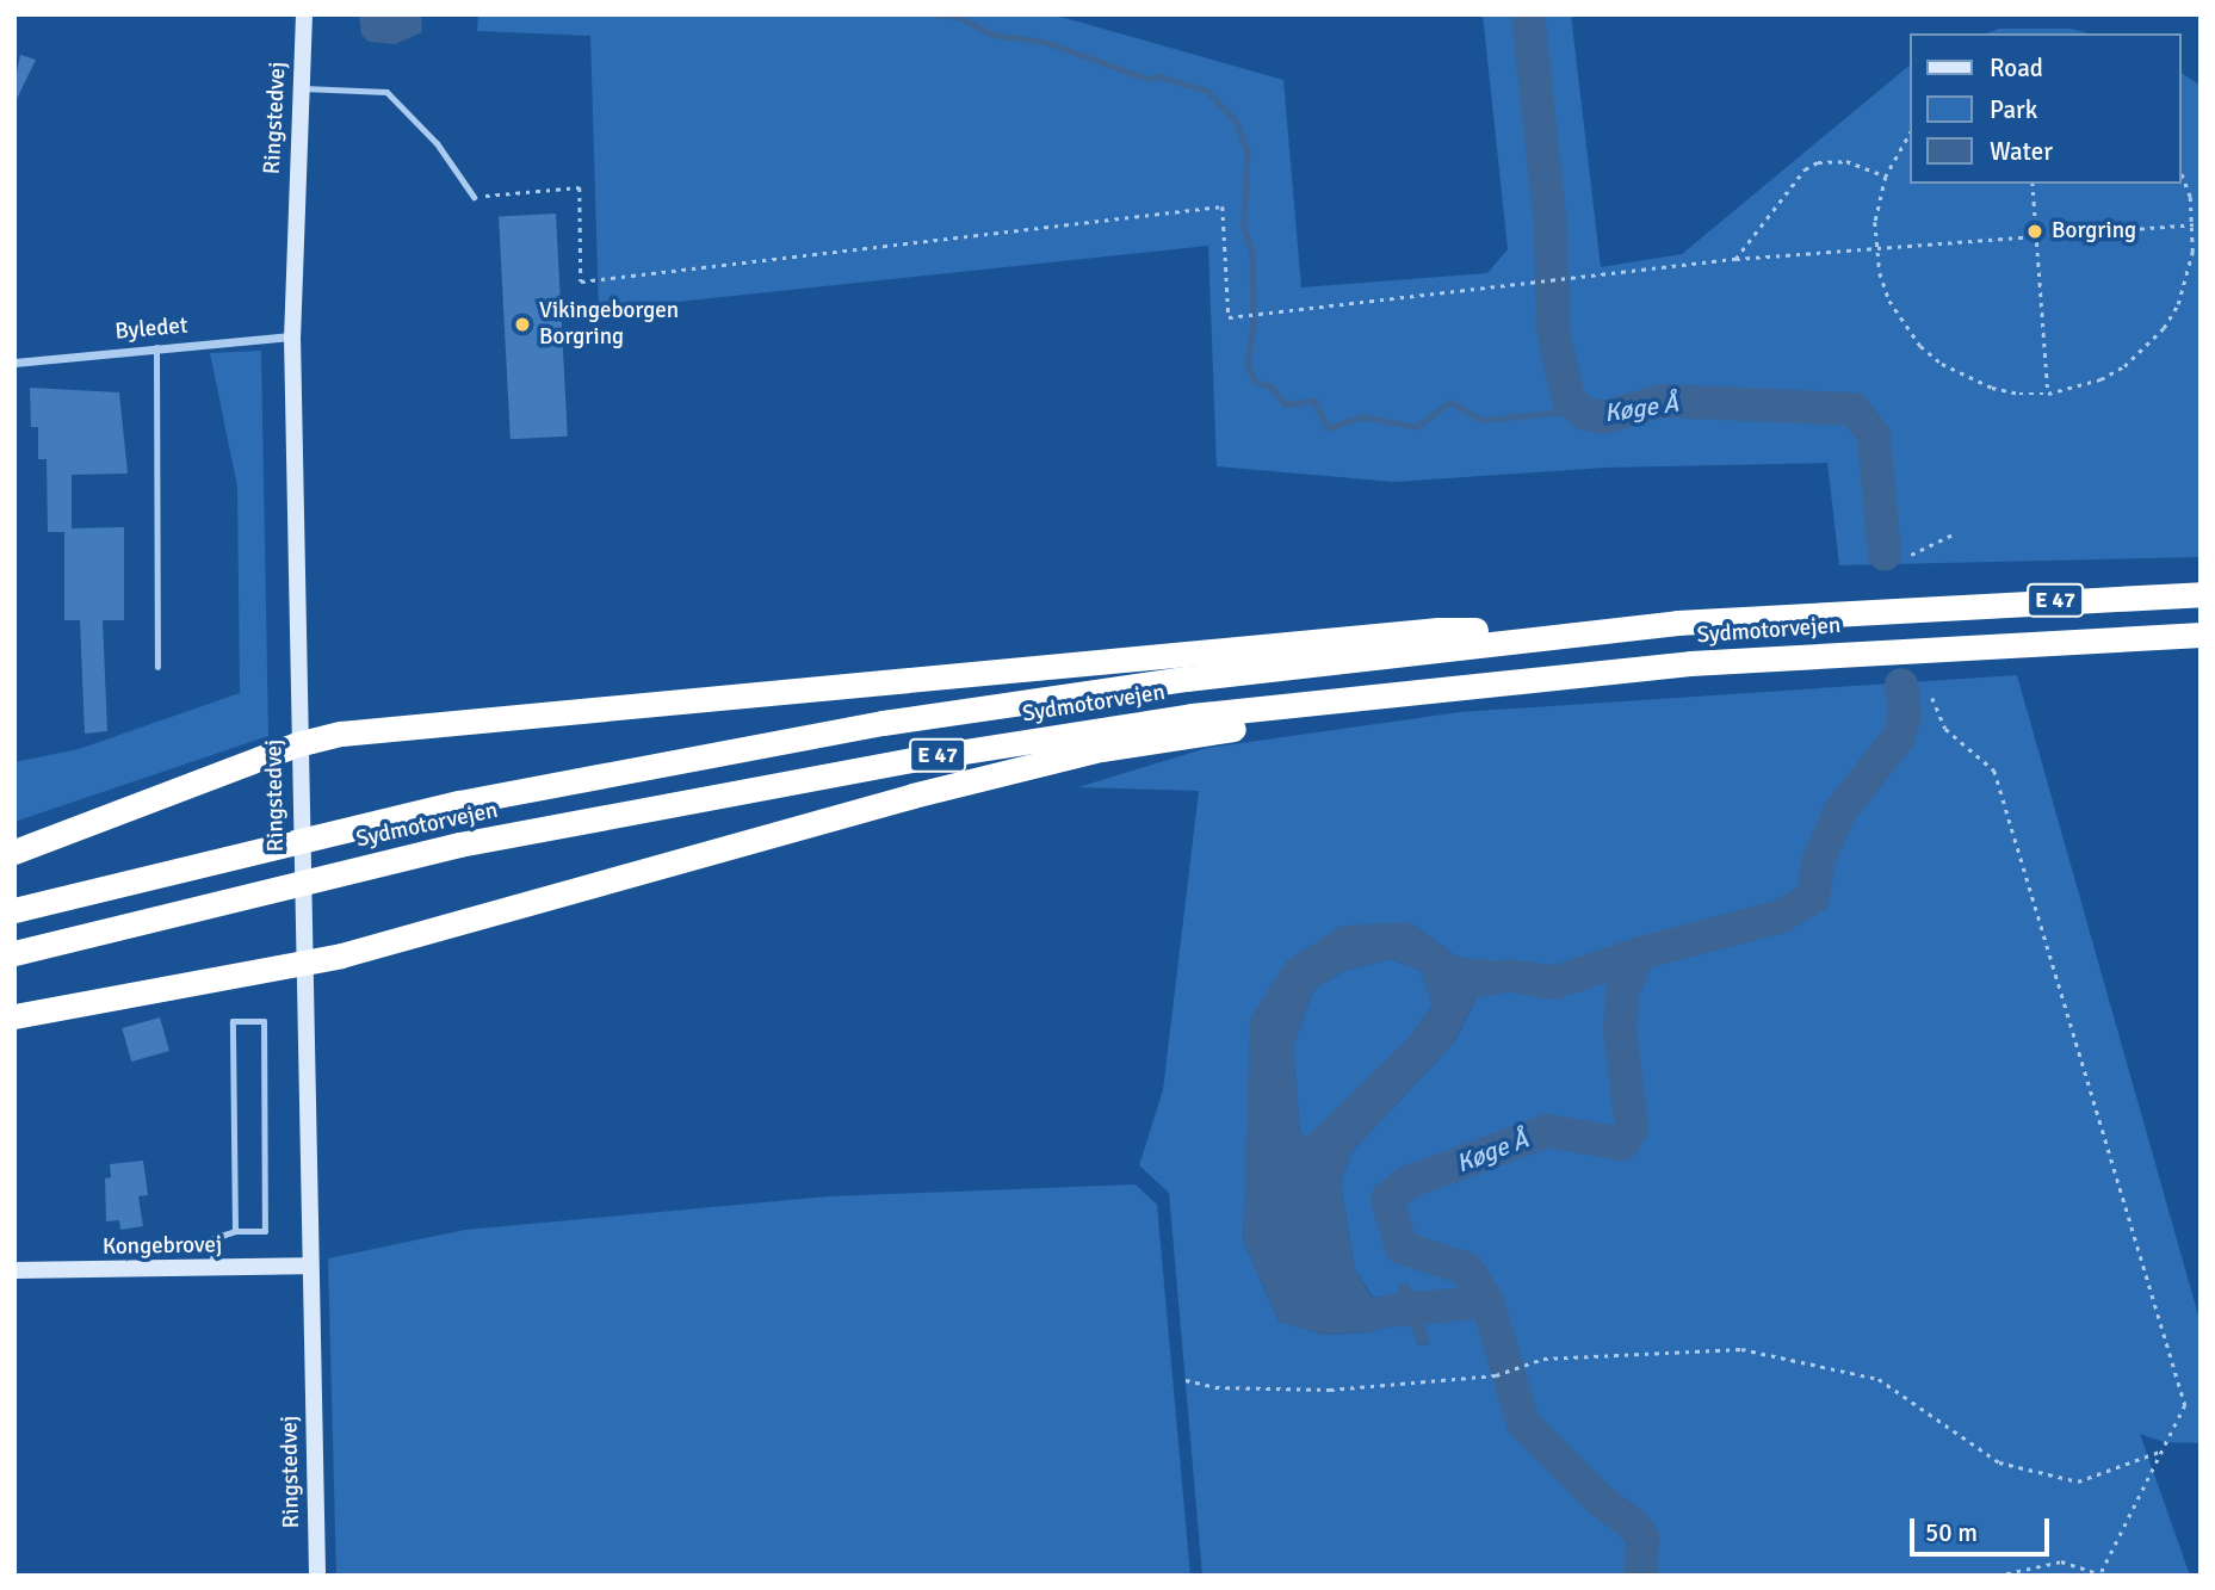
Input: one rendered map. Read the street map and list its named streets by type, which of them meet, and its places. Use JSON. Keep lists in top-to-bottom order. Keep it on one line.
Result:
{"streets":{"highway":["E 47","Sydmotorvejen"],"main road":["Ringstedvej","Kongebrovej"],"street":["Byledet"]},"crossings":[["Ringstedvej","Byledet"],["Ringstedvej","Kongebrovej"]],"water":["Køge Å"],"places":["Borgring","Vikingeborgen Borgring"],"legend":["Road","Park","Water"],"scale_bar":"50 m"}
